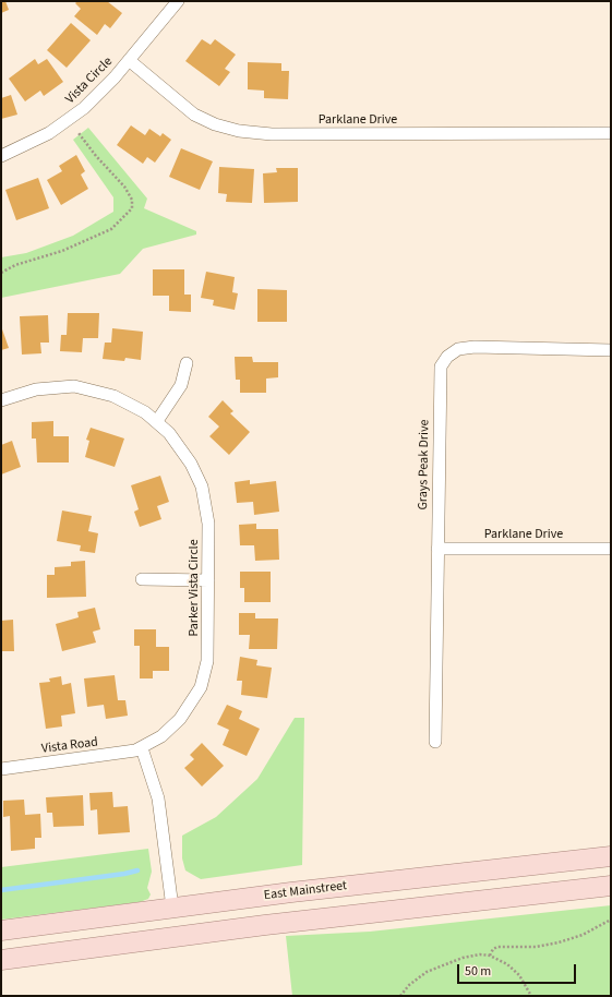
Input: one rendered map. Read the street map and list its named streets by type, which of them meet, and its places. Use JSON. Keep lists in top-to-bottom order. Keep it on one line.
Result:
{"streets":{"main road":["East Mainstreet"],"street":["Vista Circle","Parklane Drive","Grays Peak Drive","Parker Vista Circle","Vista Road"]},"crossings":[["Vista Circle","Parklane Drive"],["Parklane Drive","Grays Peak Drive"],["Parker Vista Circle","Vista Road"]],"scale_bar":"50 m"}
